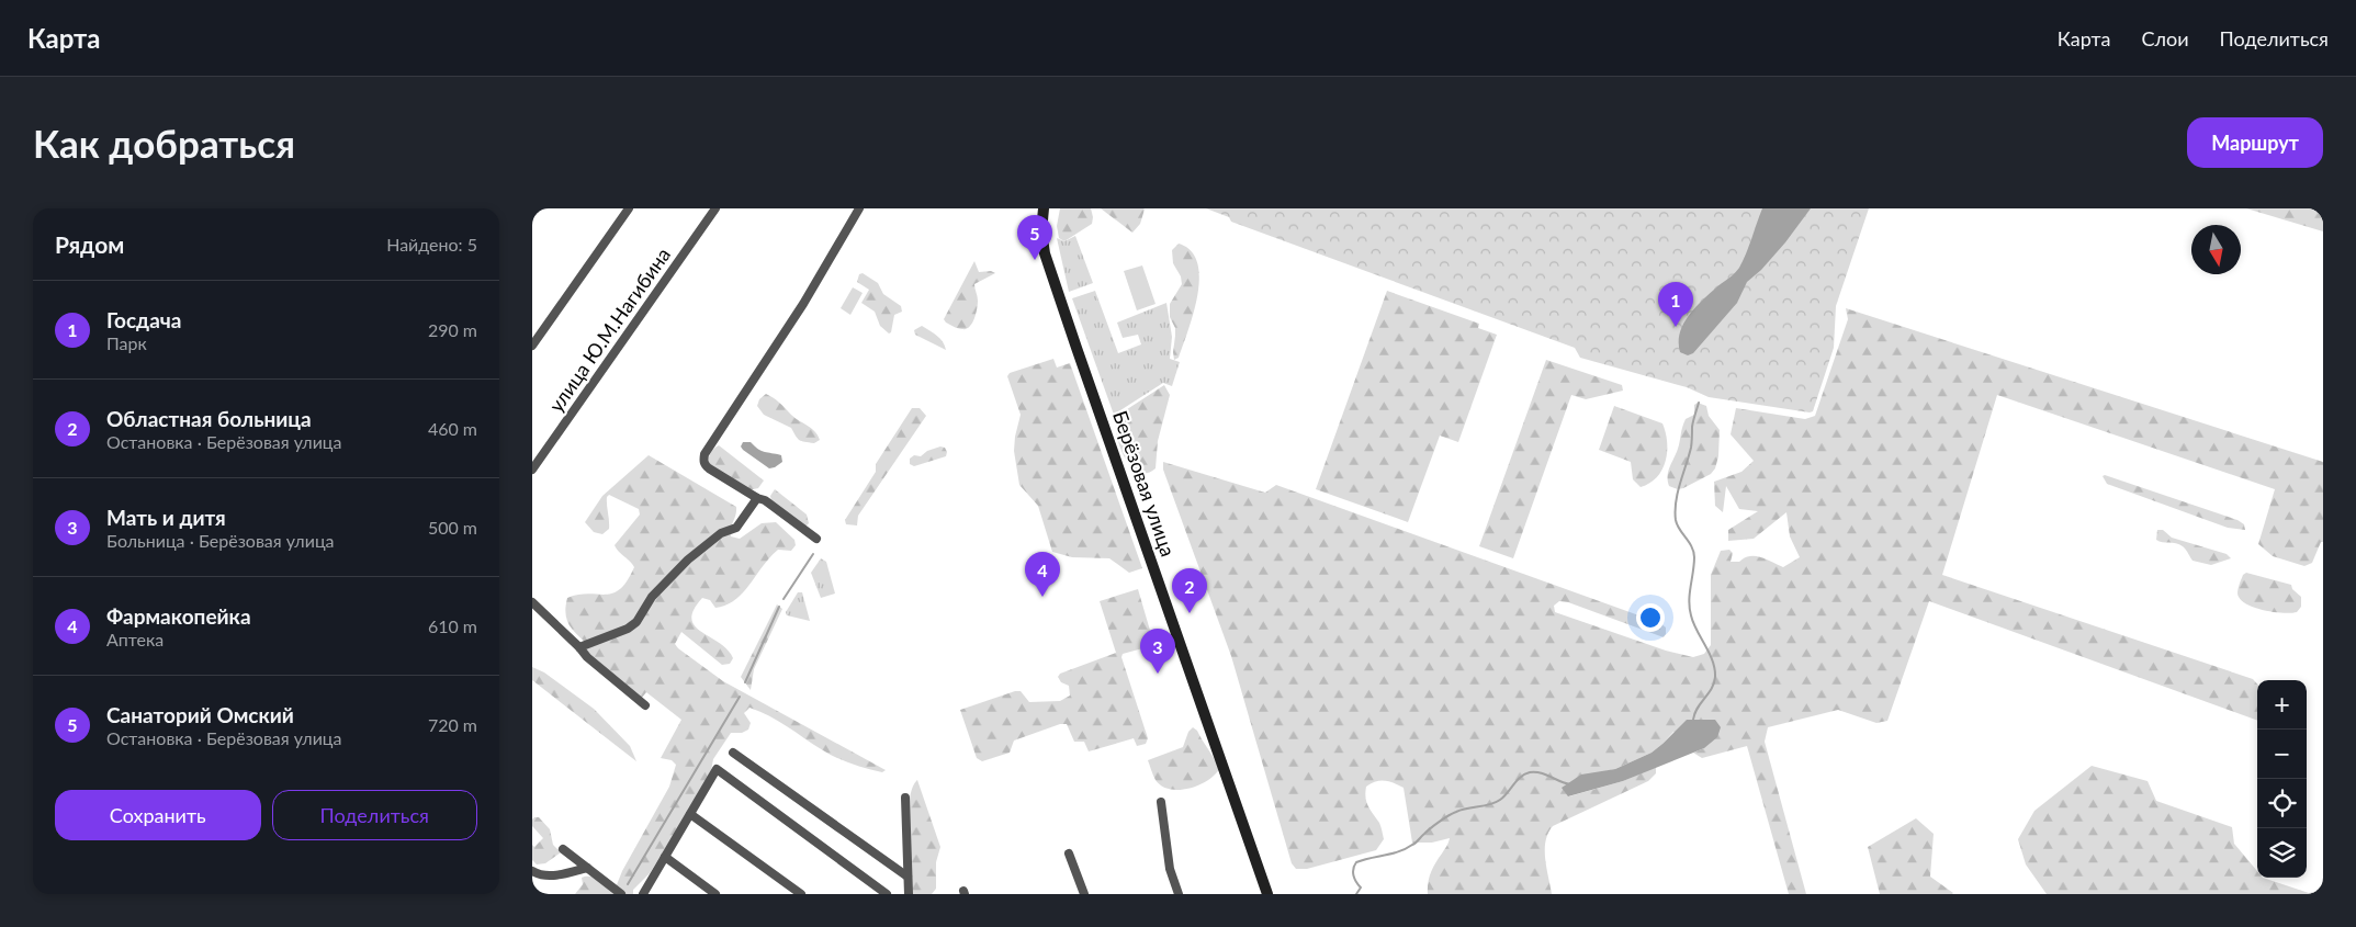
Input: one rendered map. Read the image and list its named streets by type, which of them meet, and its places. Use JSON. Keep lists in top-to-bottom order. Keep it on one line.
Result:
{"streets":{"main road":["Берёзовая улица"],"street":["улица Ю.М.Нагибина"]},"north":"bottom","page":{"header":"Карта","nav":["Карта","Слои","Поделиться"],"buttons":["Маршрут",["Сохранить","Поделиться"]],"title":"Как добраться","heading":["Рядом","Найдено: 5"],"pins":["5","1","4","2","3"],"list":[{"mark":"1","name":"Госдача","note":"Парк","value":"290 m"},{"mark":"2","name":"Областная больница","note":"Остановка · Берёзовая улица","value":"460 m"},{"mark":"3","name":"Мать и дитя","note":"Больница · Берёзовая улица","value":"500 m"},{"mark":"4","name":"Фармакопейка","note":"Аптека","value":"610 m"},{"mark":"5","name":"Санаторий Омский","note":"Остановка · Берёзовая улица","value":"720 m"}],"map_buttons":["+","−"]}}
